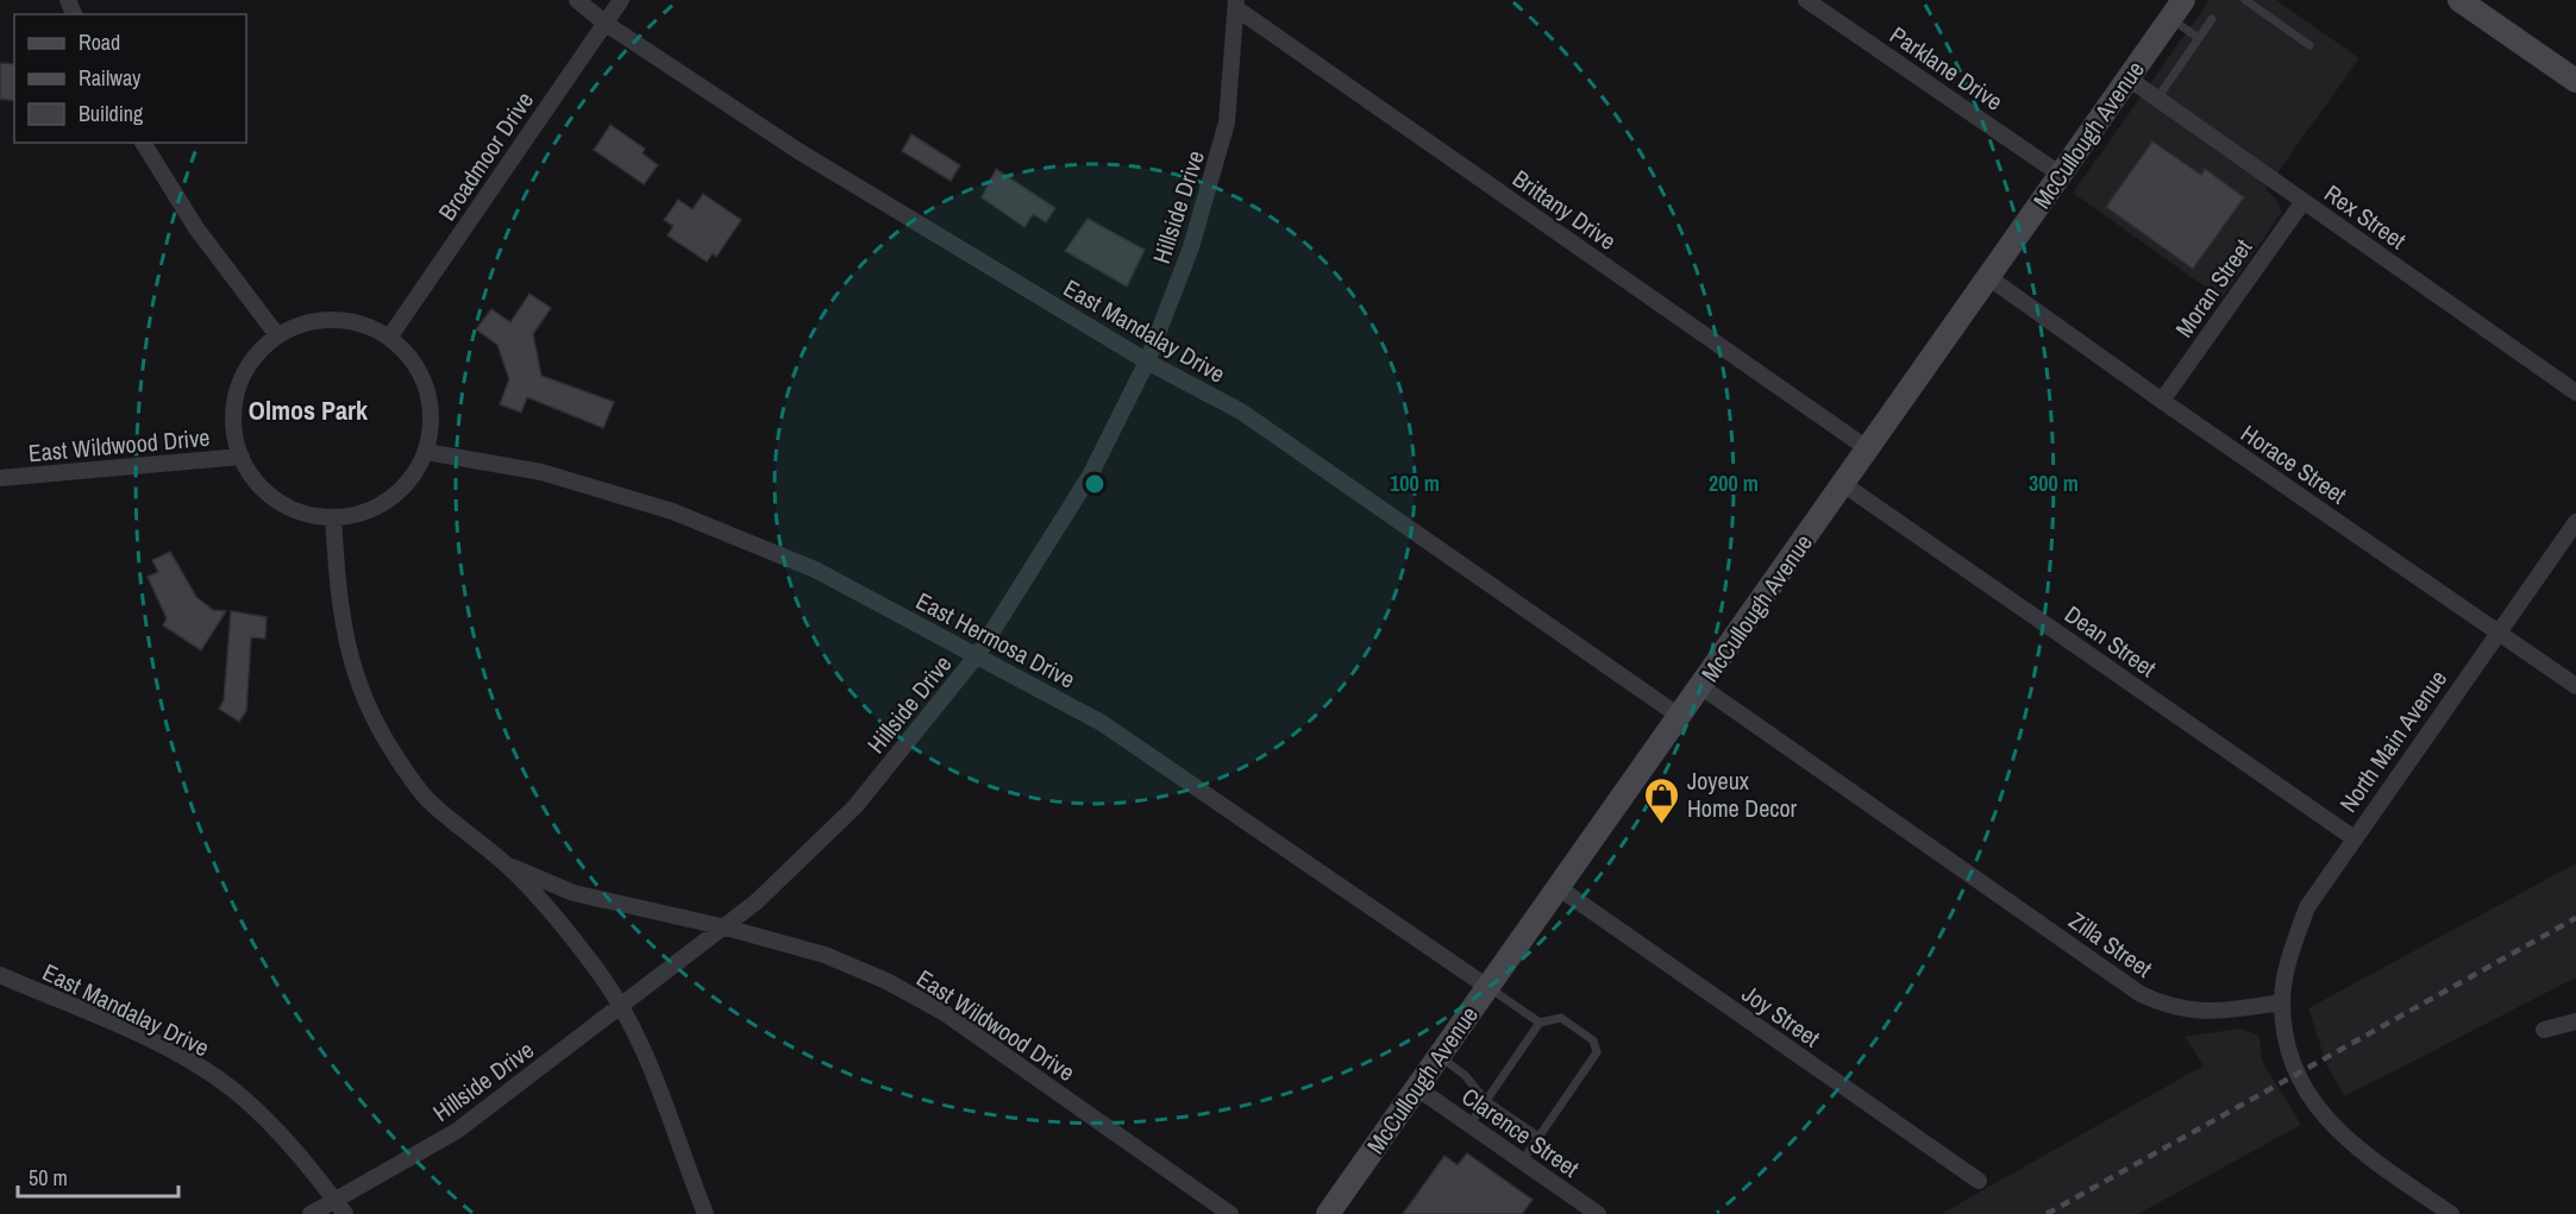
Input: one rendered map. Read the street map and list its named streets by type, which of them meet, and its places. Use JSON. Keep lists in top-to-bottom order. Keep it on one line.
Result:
{"streets":{"main road":["McCullough Avenue"],"street":["Parklane Drive","Broadmoor Drive","Hillside Drive","Brittany Drive","Rex Street","Moran Street","East Mandalay Drive","East Wildwood Drive","Horace Street","East Hermosa Drive","Dean Street","North Main Avenue","Zilla Street","Joy Street","Clarence Street"]},"crossings":[["Parklane Drive","McCullough Avenue"],["McCullough Avenue","Brittany Drive"],["McCullough Avenue","Rex Street"],["McCullough Avenue","East Mandalay Drive"],["McCullough Avenue","Horace Street"],["McCullough Avenue","East Hermosa Drive"],["McCullough Avenue","Dean Street"],["McCullough Avenue","Zilla Street"],["McCullough Avenue","Joy Street"],["McCullough Avenue","Clarence Street"],["Broadmoor Drive","East Mandalay Drive"],["Broadmoor Drive","East Wildwood Drive"],["Broadmoor Drive","East Hermosa Drive"],["Hillside Drive","Brittany Drive"],["Hillside Drive","East Mandalay Drive"],["Hillside Drive","East Wildwood Drive"],["Hillside Drive","East Hermosa Drive"],["Rex Street","Moran Street"],["Moran Street","Horace Street"],["East Wildwood Drive","East Hermosa Drive"],["Horace Street","North Main Avenue"],["Dean Street","North Main Avenue"],["North Main Avenue","Zilla Street"]],"districts":["Olmos Park"],"places":{"shop":["Joyeux Home Decor"]},"legend":["Road","Railway","Building"],"scale_bar":"50 m","rings":["100 m","200 m","300 m"]}
